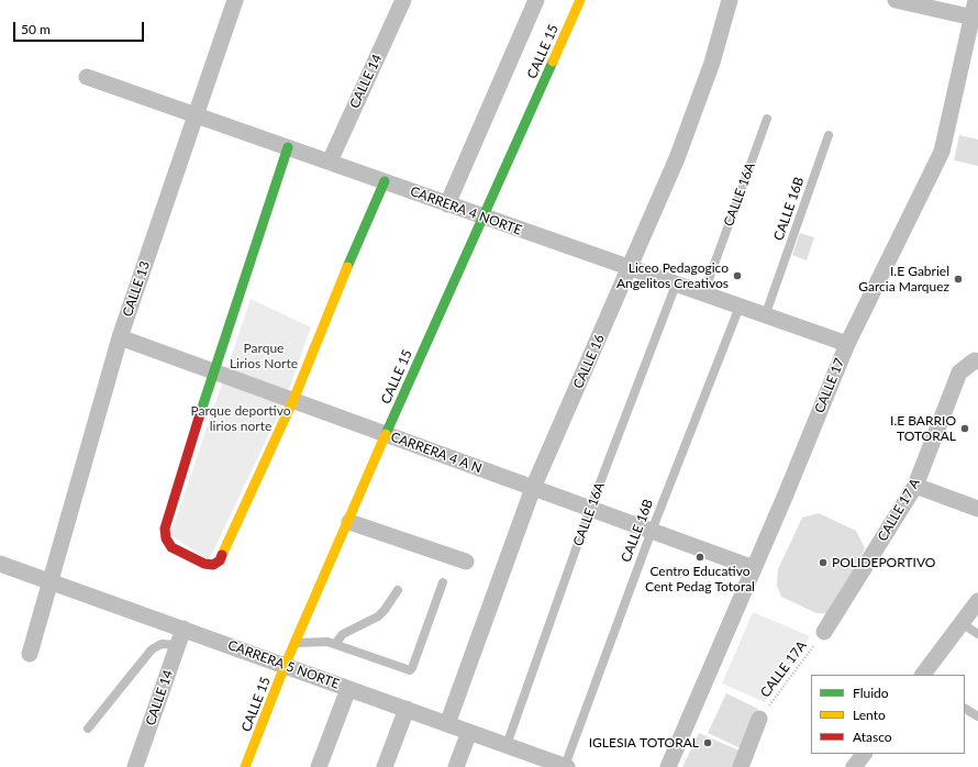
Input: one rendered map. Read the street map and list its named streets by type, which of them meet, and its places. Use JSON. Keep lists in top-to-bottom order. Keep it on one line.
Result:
{"streets":{"street":["CALLE 15","CALLE 14","CARRERA 4 NORTE","CALLE 13","CALLE 16","CALLE 17","CARRERA 4 A N","CALLE 17 A","CARRERA 5 NORTE"],"lane":["CALLE 16A","CALLE 16B"],"path":["CALLE 17A"]},"crossings":[["CALLE 15","CARRERA 4 NORTE"],["CALLE 15","CARRERA 4 A N"],["CALLE 15","CARRERA 5 NORTE"],["CALLE 14","CARRERA 4 NORTE"],["CALLE 14","CARRERA 5 NORTE"],["CALLE 16A","CARRERA 4 NORTE"],["CALLE 16A","CARRERA 4 A N"],["CALLE 16A","CARRERA 5 NORTE"],["CALLE 16B","CARRERA 4 NORTE"],["CALLE 16B","CARRERA 4 A N"],["CALLE 16B","CARRERA 5 NORTE"],["CARRERA 4 NORTE","CALLE 13"],["CARRERA 4 NORTE","CALLE 16"],["CARRERA 4 NORTE","CALLE 17"],["CALLE 13","CARRERA 4 A N"],["CALLE 13","CARRERA 5 NORTE"],["CALLE 16","CARRERA 4 A N"],["CALLE 16","CARRERA 5 NORTE"],["CALLE 17","CARRERA 4 A N"],["CALLE 17 A","CALLE 17A"]],"parks":["Parque Lirios Norte","Parque deportivo lirios norte"],"places":["Liceo Pedagogico Angelitos Creativos","I.E Gabriel Garcia Marquez","I.E BARRIO TOTORAL","Centro Educativo Cent Pedag Totoral","POLIDEPORTIVO","IGLESIA TOTORAL"],"legend":["Fluido","Lento","Atasco"],"scale_bar":"50 m"}
